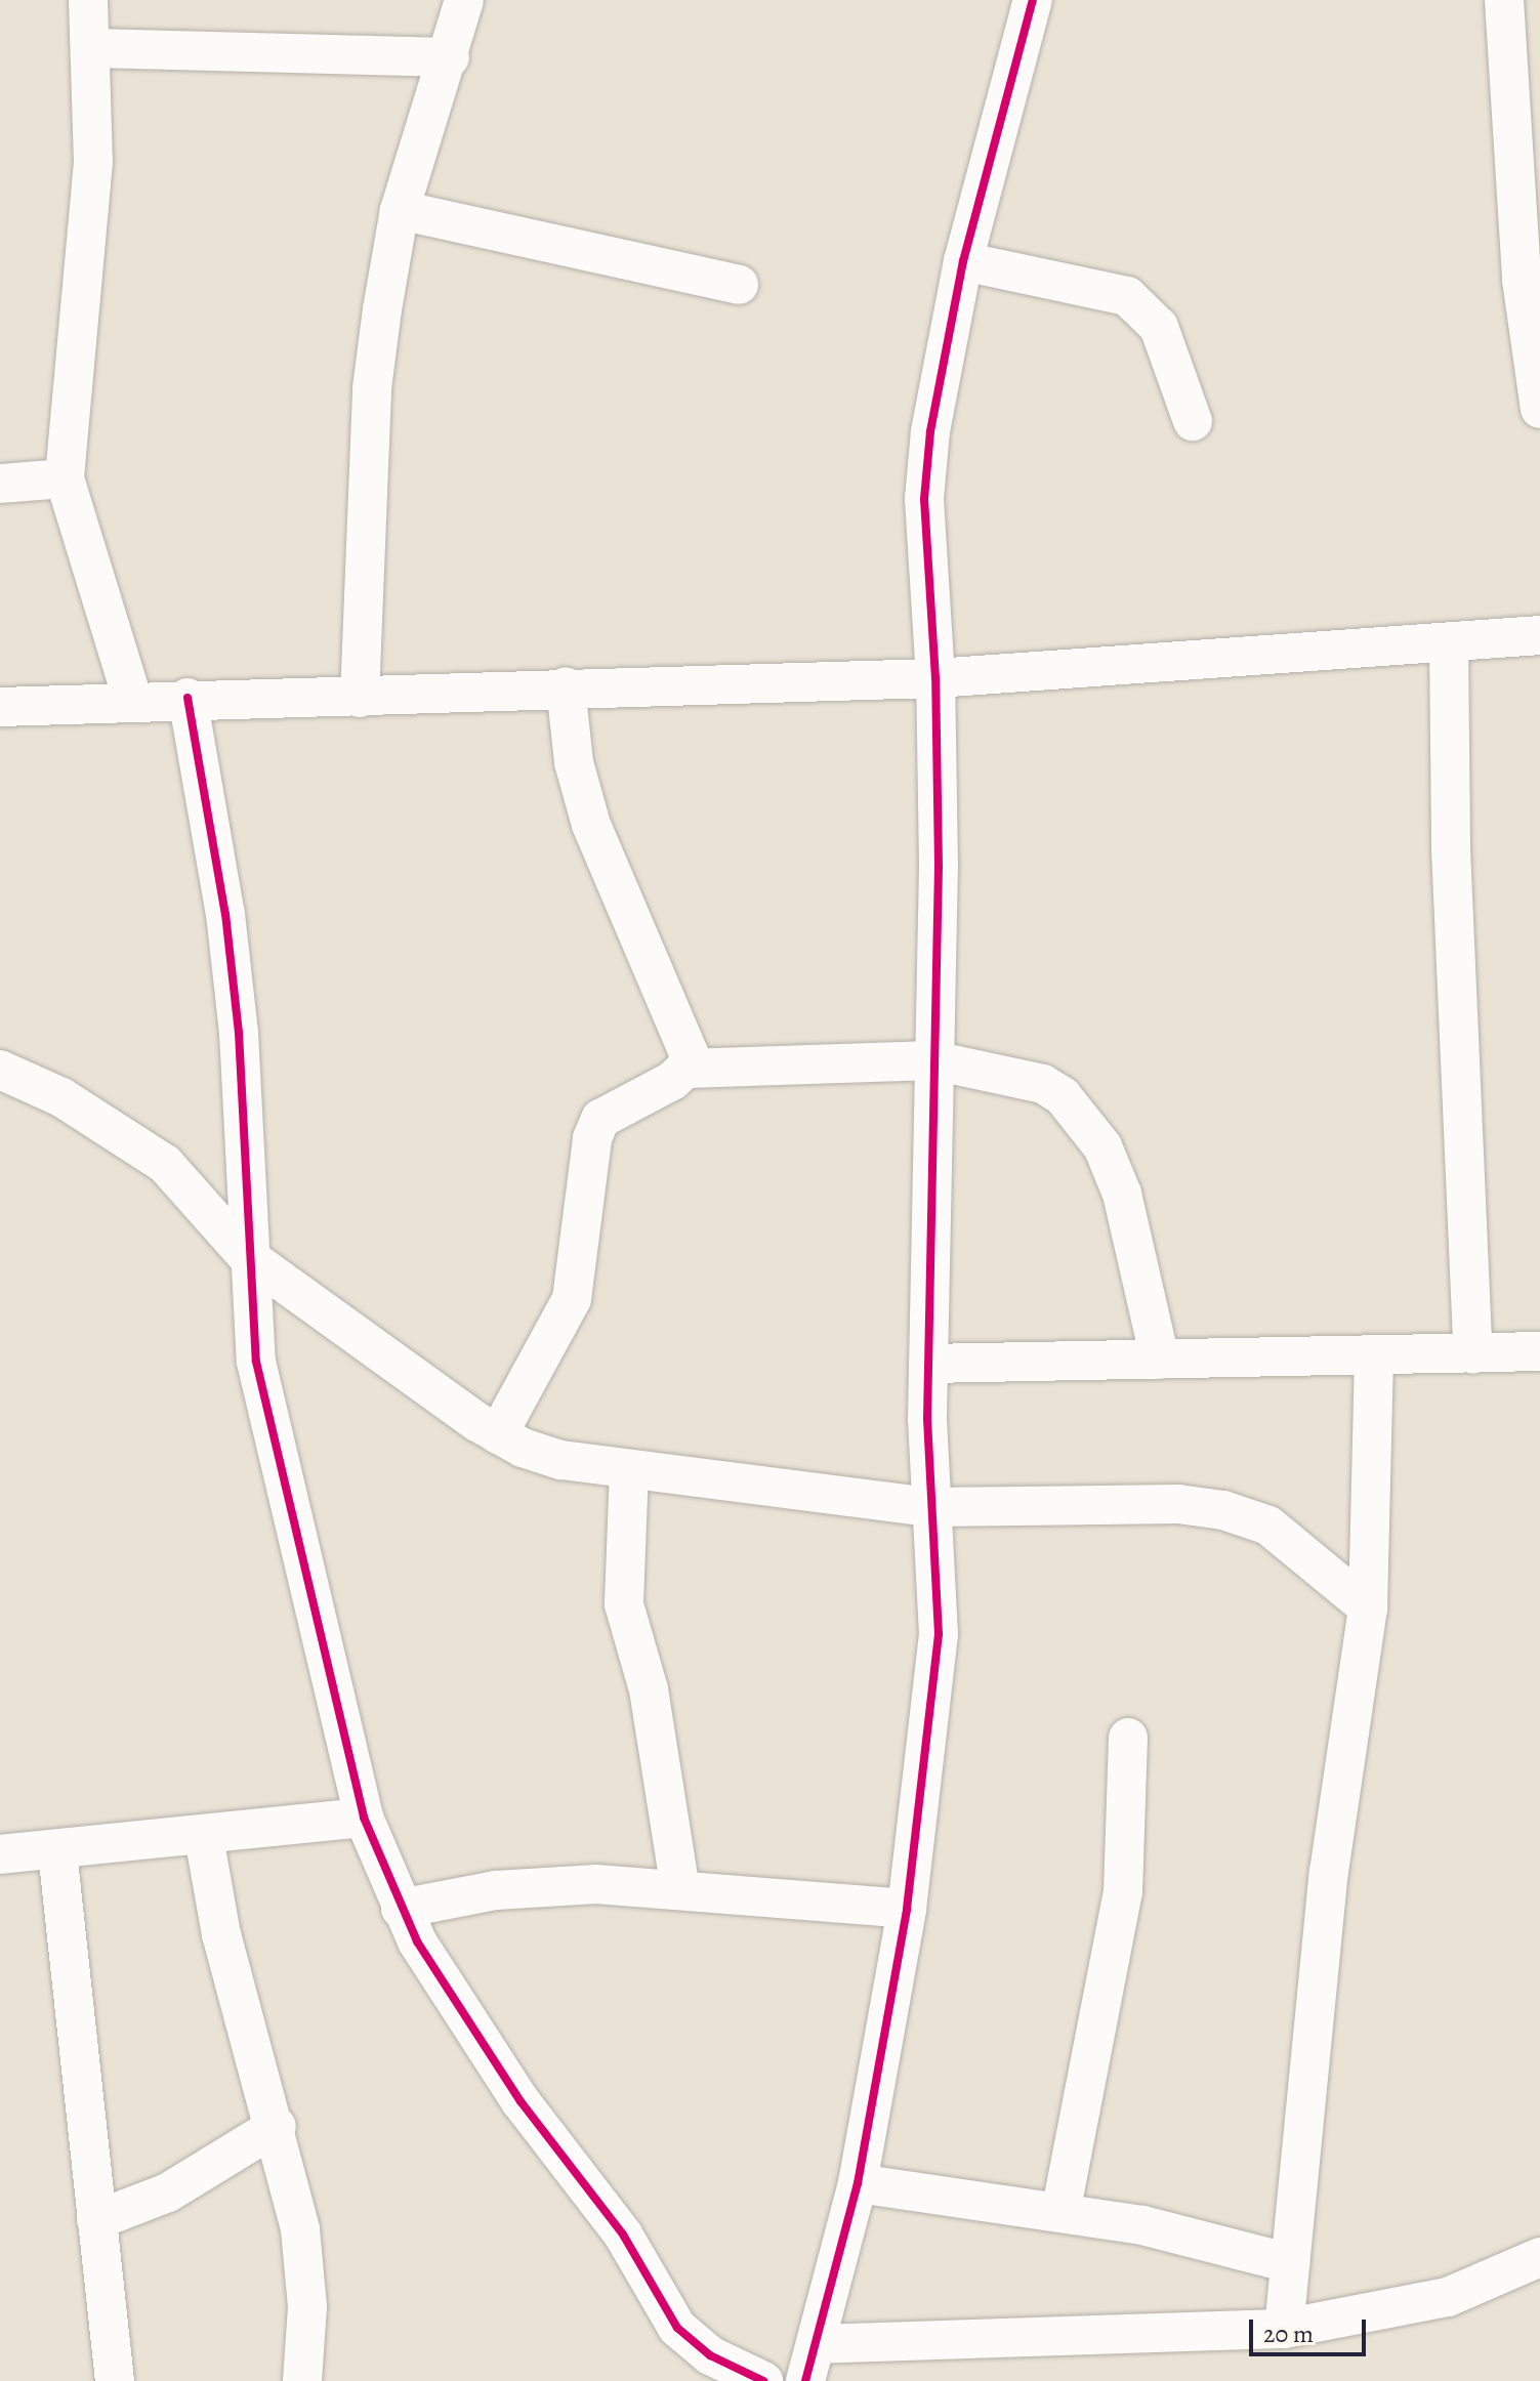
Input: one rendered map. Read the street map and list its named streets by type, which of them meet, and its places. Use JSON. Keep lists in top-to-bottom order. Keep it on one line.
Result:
{"scale_bar":"20 m"}
